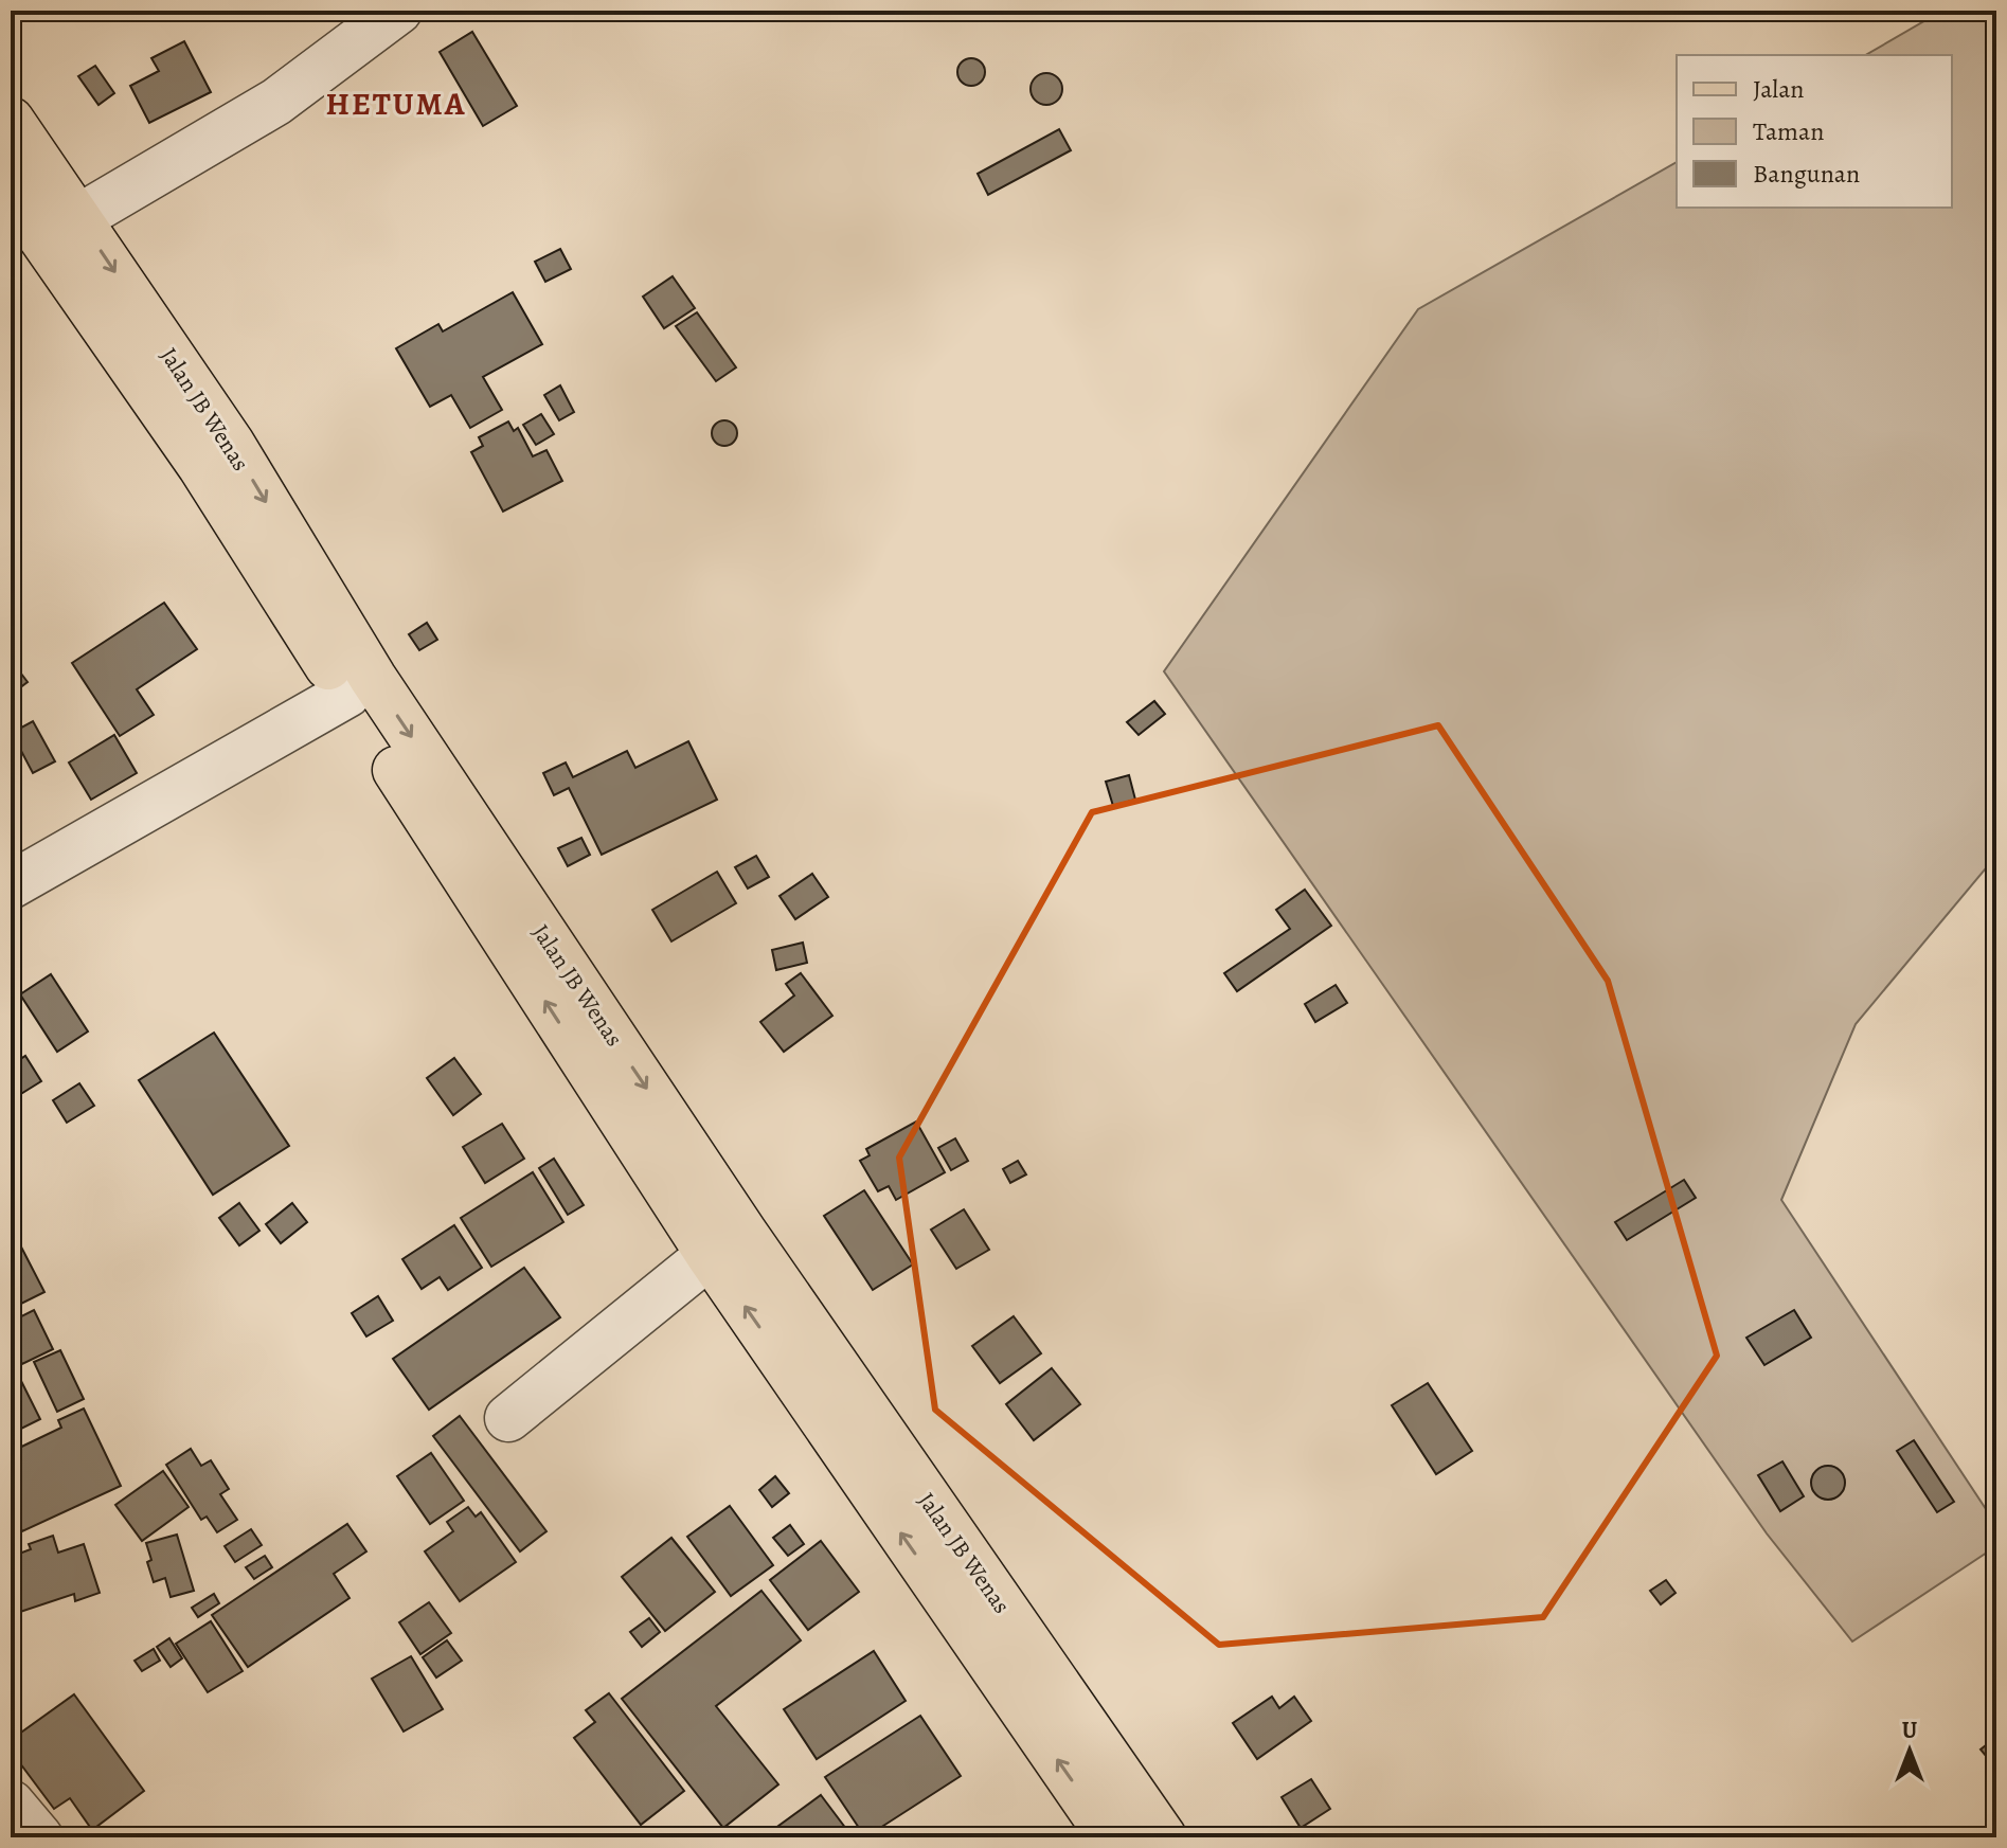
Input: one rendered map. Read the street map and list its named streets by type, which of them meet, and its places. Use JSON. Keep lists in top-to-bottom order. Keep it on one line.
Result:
{"streets":{"main road":["Jalan JB Wenas"]},"districts":["HETUMA"],"legend":["Jalan","Taman","Bangunan"],"north":"top"}
